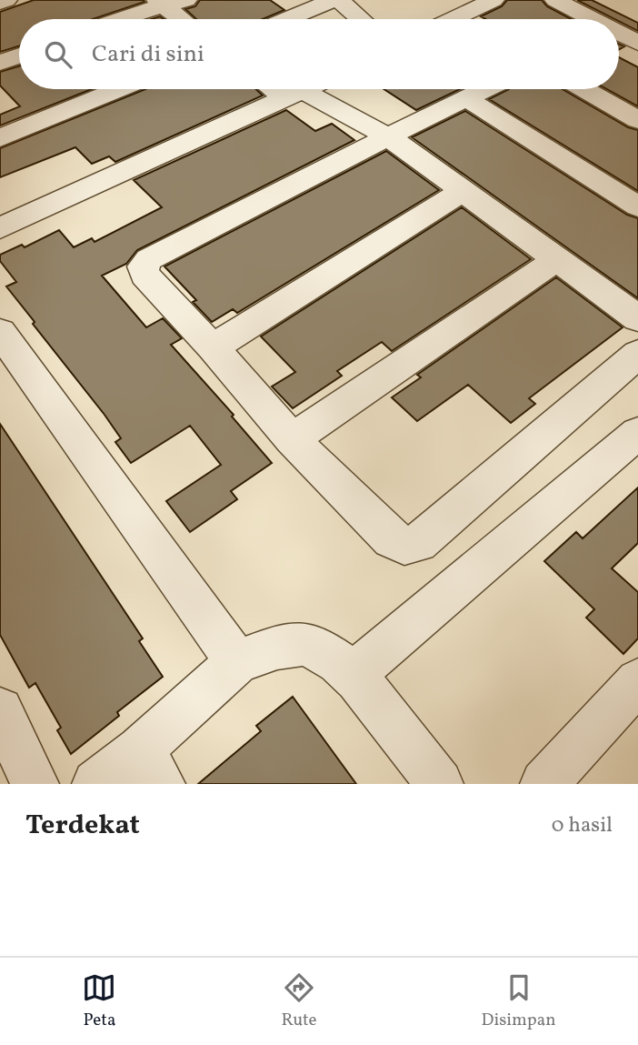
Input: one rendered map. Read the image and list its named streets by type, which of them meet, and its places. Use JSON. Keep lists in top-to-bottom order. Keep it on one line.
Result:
{"page":{"search":"Cari di sini","heading":["Terdekat","0 hasil"],"nav":["Peta","Rute","Disimpan"]}}
